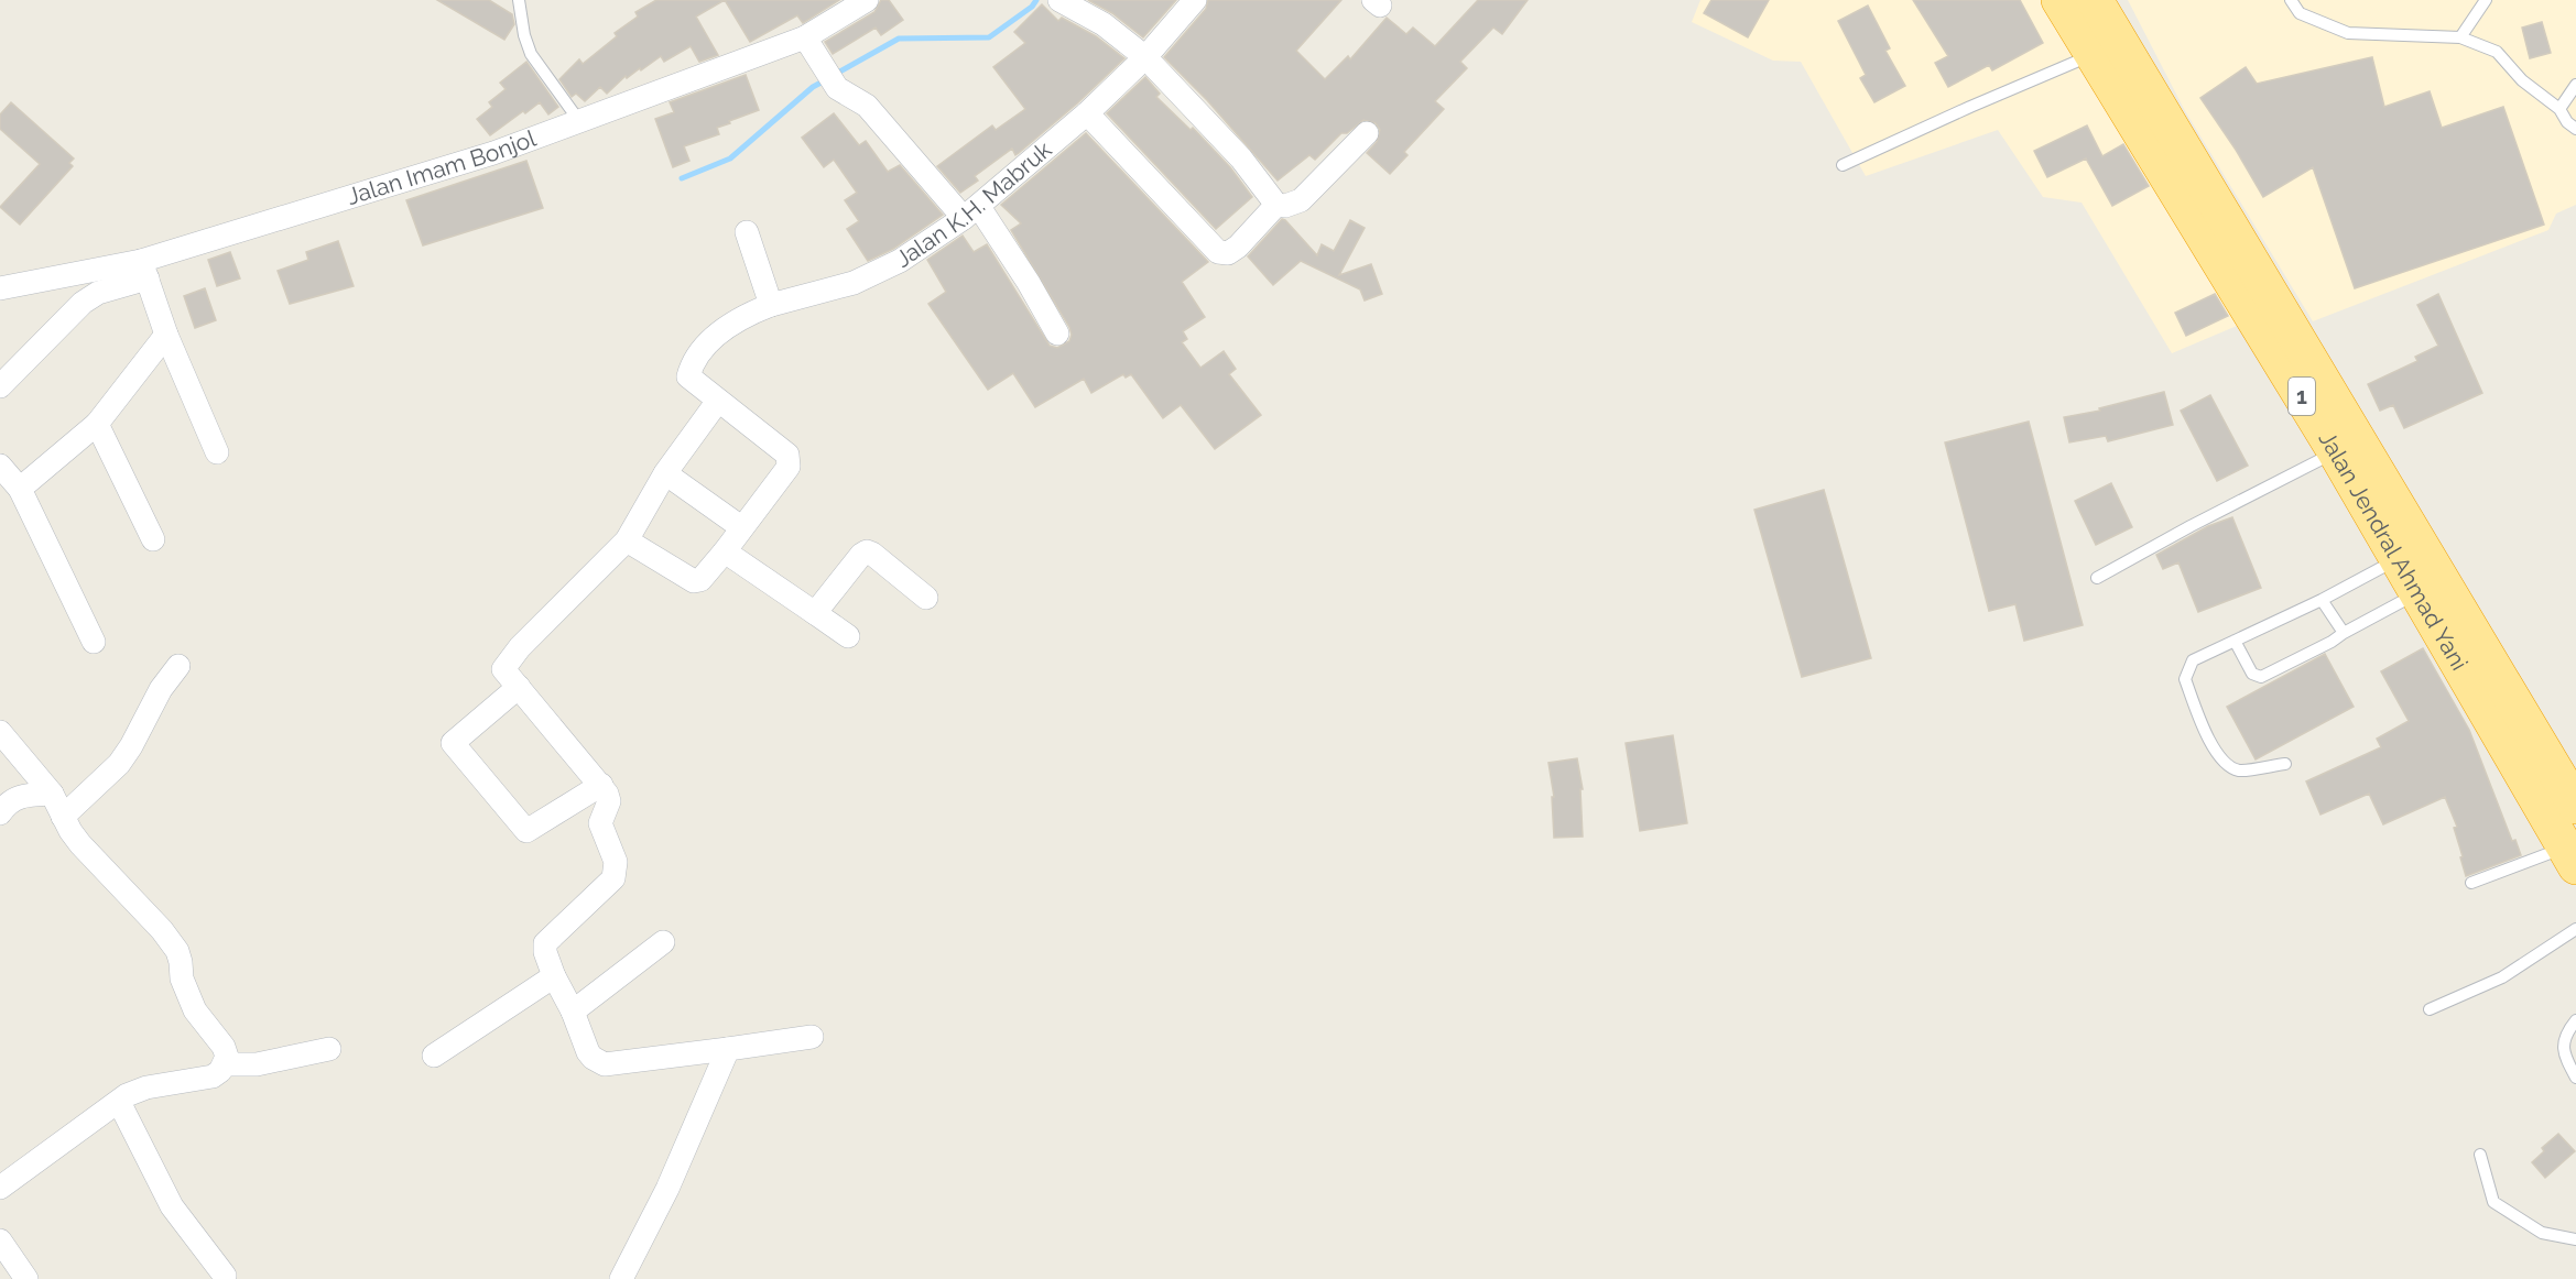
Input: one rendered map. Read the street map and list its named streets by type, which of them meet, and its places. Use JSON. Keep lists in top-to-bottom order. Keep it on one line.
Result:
{"streets":{"highway":["1","Jalan Jendral Ahmad Yani"],"street":["Jalan Imam Bonjol","Jalan K.H. Mabruk"]}}
